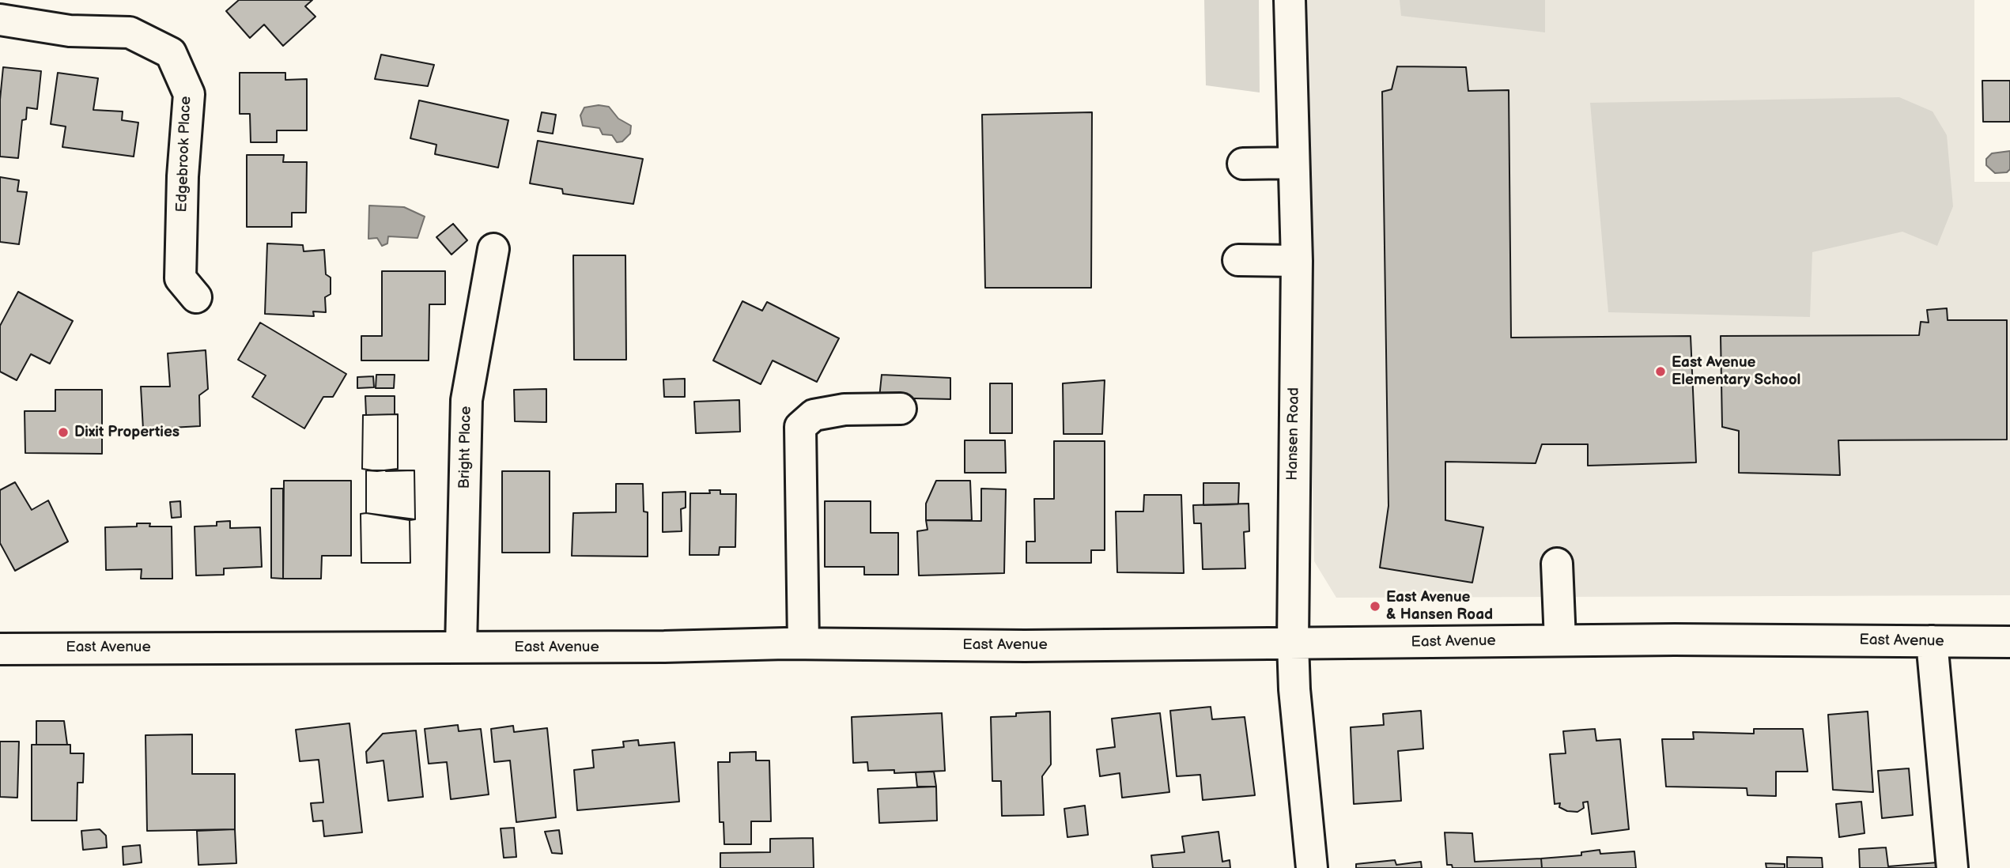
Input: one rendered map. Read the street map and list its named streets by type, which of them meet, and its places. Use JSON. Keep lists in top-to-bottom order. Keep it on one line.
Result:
{"streets":{"street":["Edgebrook Place","Hansen Road","Bright Place","East Avenue"]},"crossings":[["Hansen Road","East Avenue"],["Bright Place","East Avenue"]],"places":["East Avenue Elementary School","Dixit Properties","East Avenue & Hansen Road"]}
